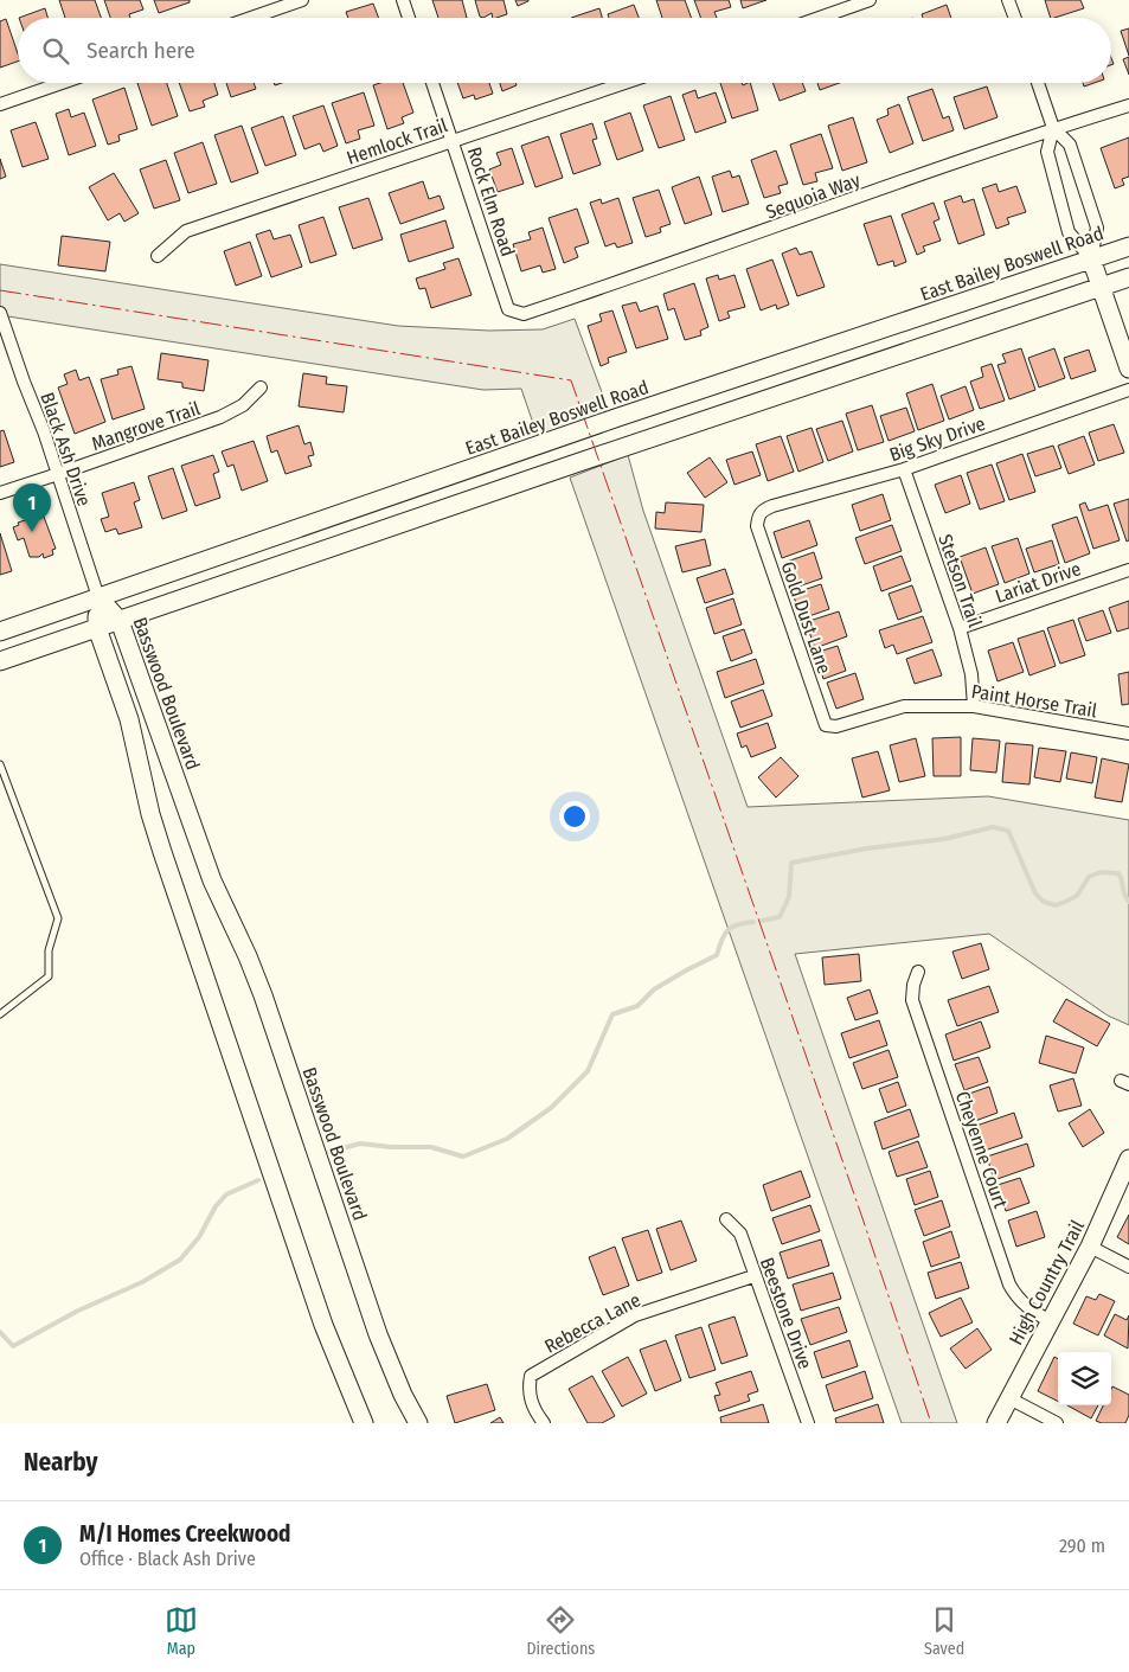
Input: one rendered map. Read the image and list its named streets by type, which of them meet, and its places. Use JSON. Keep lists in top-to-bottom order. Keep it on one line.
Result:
{"streets":{"main road":["East Bailey Boswell Road","Basswood Boulevard","High Country Trail"],"street":["Hemlock Trail","Sequoia Way","Rock Elm Road","Mangrove Trail","Big Sky Drive","Black Ash Drive","Stetson Trail","Lariat Drive","Gold Dust Lane","Paint Horse Trail","Cheyenne Court","Beestone Drive","Rebecca Lane"]},"crossings":[["Hemlock Trail","Rock Elm Road"],["Sequoia Way","Rock Elm Road"],["East Bailey Boswell Road","Black Ash Drive"],["East Bailey Boswell Road","Basswood Boulevard"],["Mangrove Trail","Black Ash Drive"],["Big Sky Drive","Stetson Trail"],["Big Sky Drive","Gold Dust Lane"],["Black Ash Drive","Basswood Boulevard"],["Stetson Trail","Lariat Drive"],["Stetson Trail","Paint Horse Trail"],["Gold Dust Lane","Paint Horse Trail"],["Cheyenne Court","High Country Trail"],["Beestone Drive","Rebecca Lane"]],"page":{"search":"Search here","pins":"1","heading":"Nearby","list":[{"mark":"1","name":"M/I Homes Creekwood","note":"Office · Black Ash Drive","value":"290 m"}],"nav":["Map","Directions","Saved"]}}
